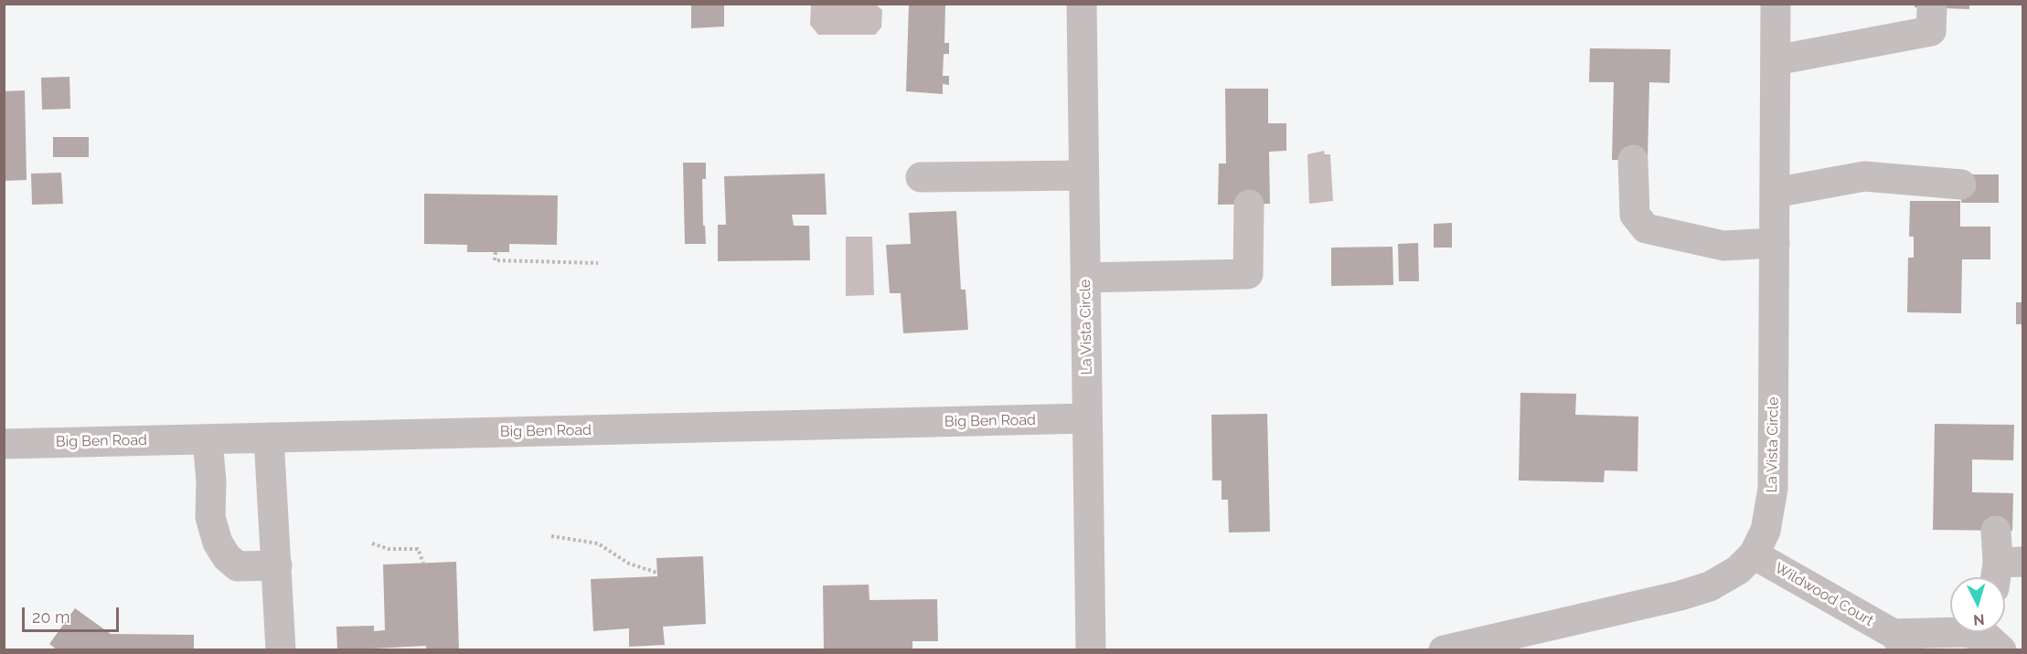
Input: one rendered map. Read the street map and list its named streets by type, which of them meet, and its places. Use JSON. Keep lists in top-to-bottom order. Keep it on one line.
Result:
{"streets":{"street":["La Vista Circle","Big Ben Road","Wildwood Court"]},"crossings":[["La Vista Circle","Big Ben Road"],["La Vista Circle","Wildwood Court"]],"scale_bar":"20 m","north":"bottom"}
